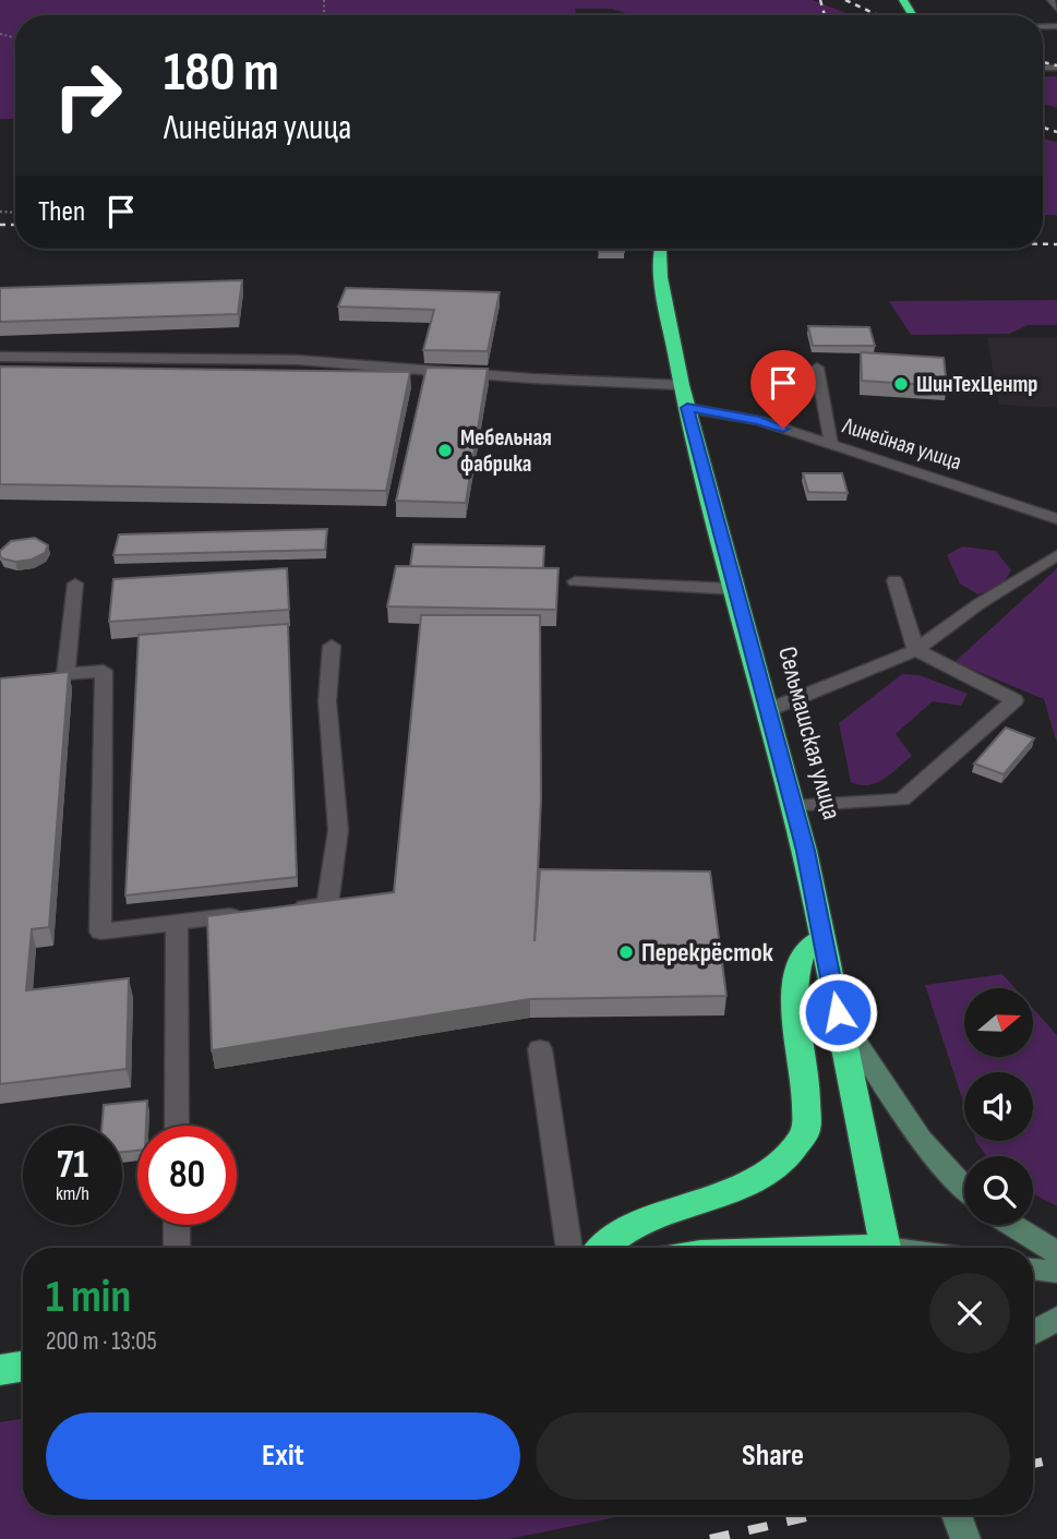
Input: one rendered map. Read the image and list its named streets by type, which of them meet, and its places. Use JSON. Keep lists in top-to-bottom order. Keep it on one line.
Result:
{"streets":{"highway":["Сельмашская улица"],"street":["Линейная улица"]},"crossings":[["Линейная улица","Сельмашская улица"]],"places":["ШинТехЦентр","Мебельная фабрика","Перекрёсток"],"north":"right","page":{"turn":["180 m","Линейная улица"],"then":"Then","speed":"71 km/h","limit":"80","heading":["1 min","200 m · 13:05"],"buttons":["Exit","Share"]}}
